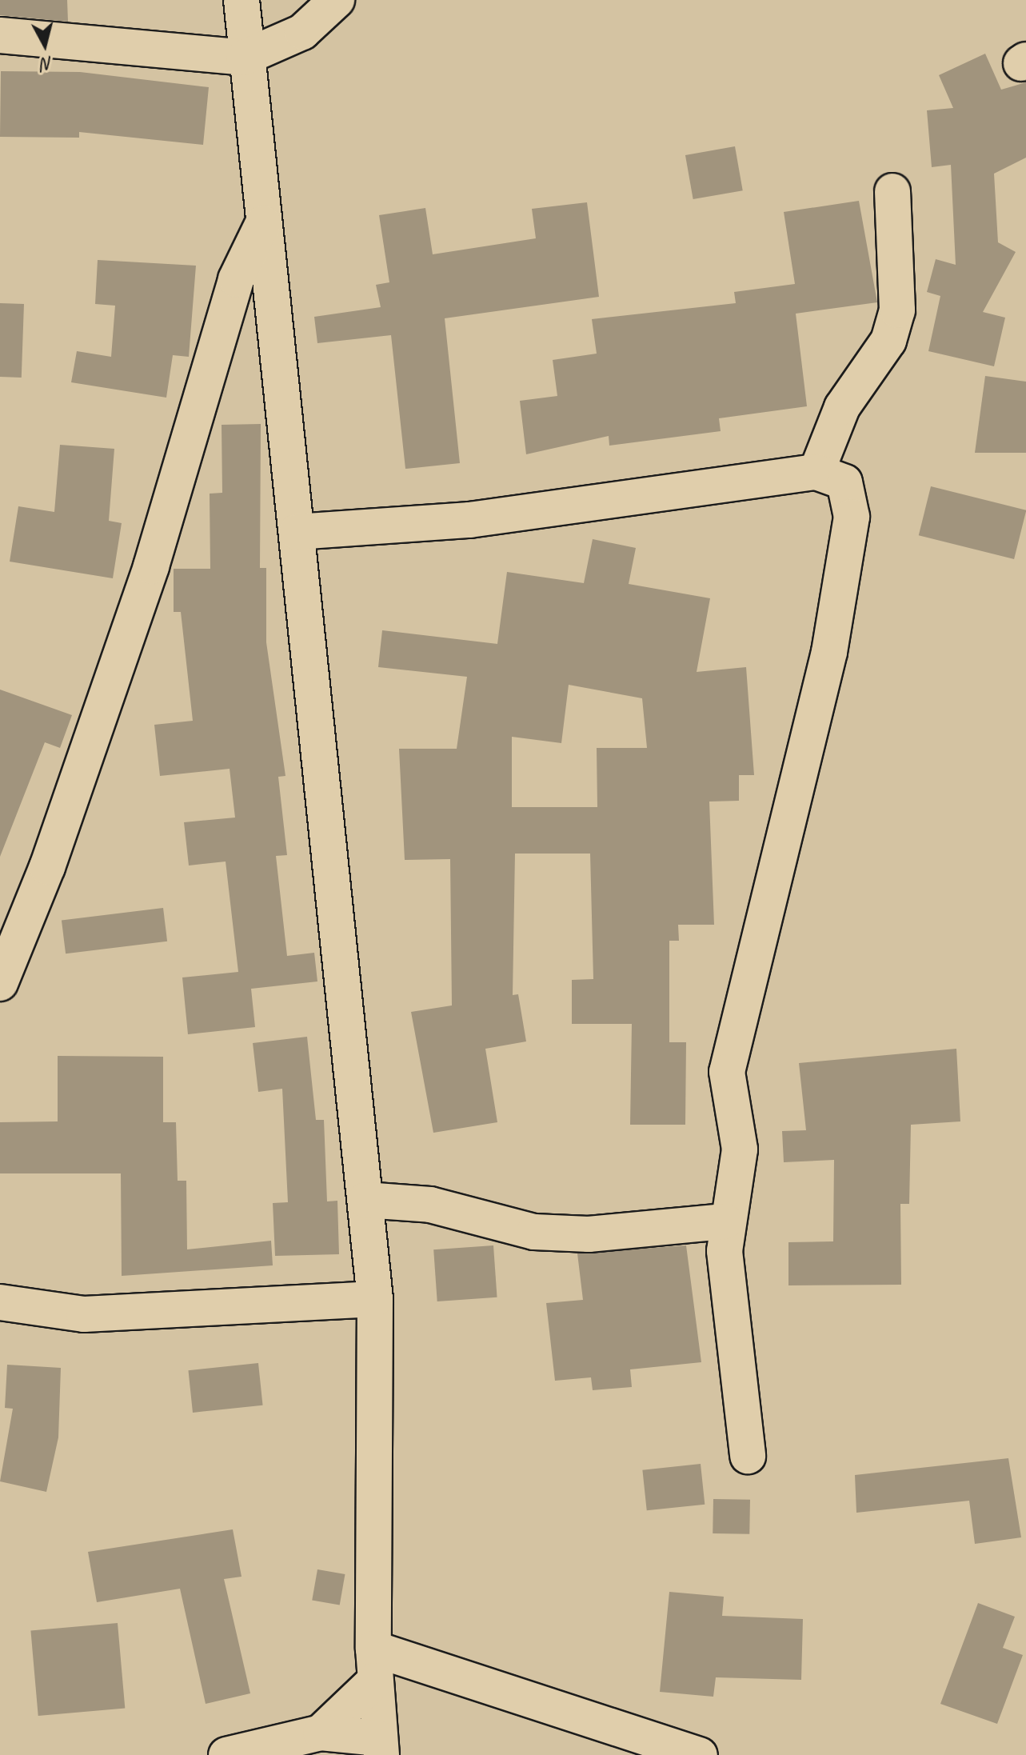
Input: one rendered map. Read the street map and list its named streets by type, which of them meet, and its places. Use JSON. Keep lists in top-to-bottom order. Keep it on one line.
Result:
{"north":"bottom"}
